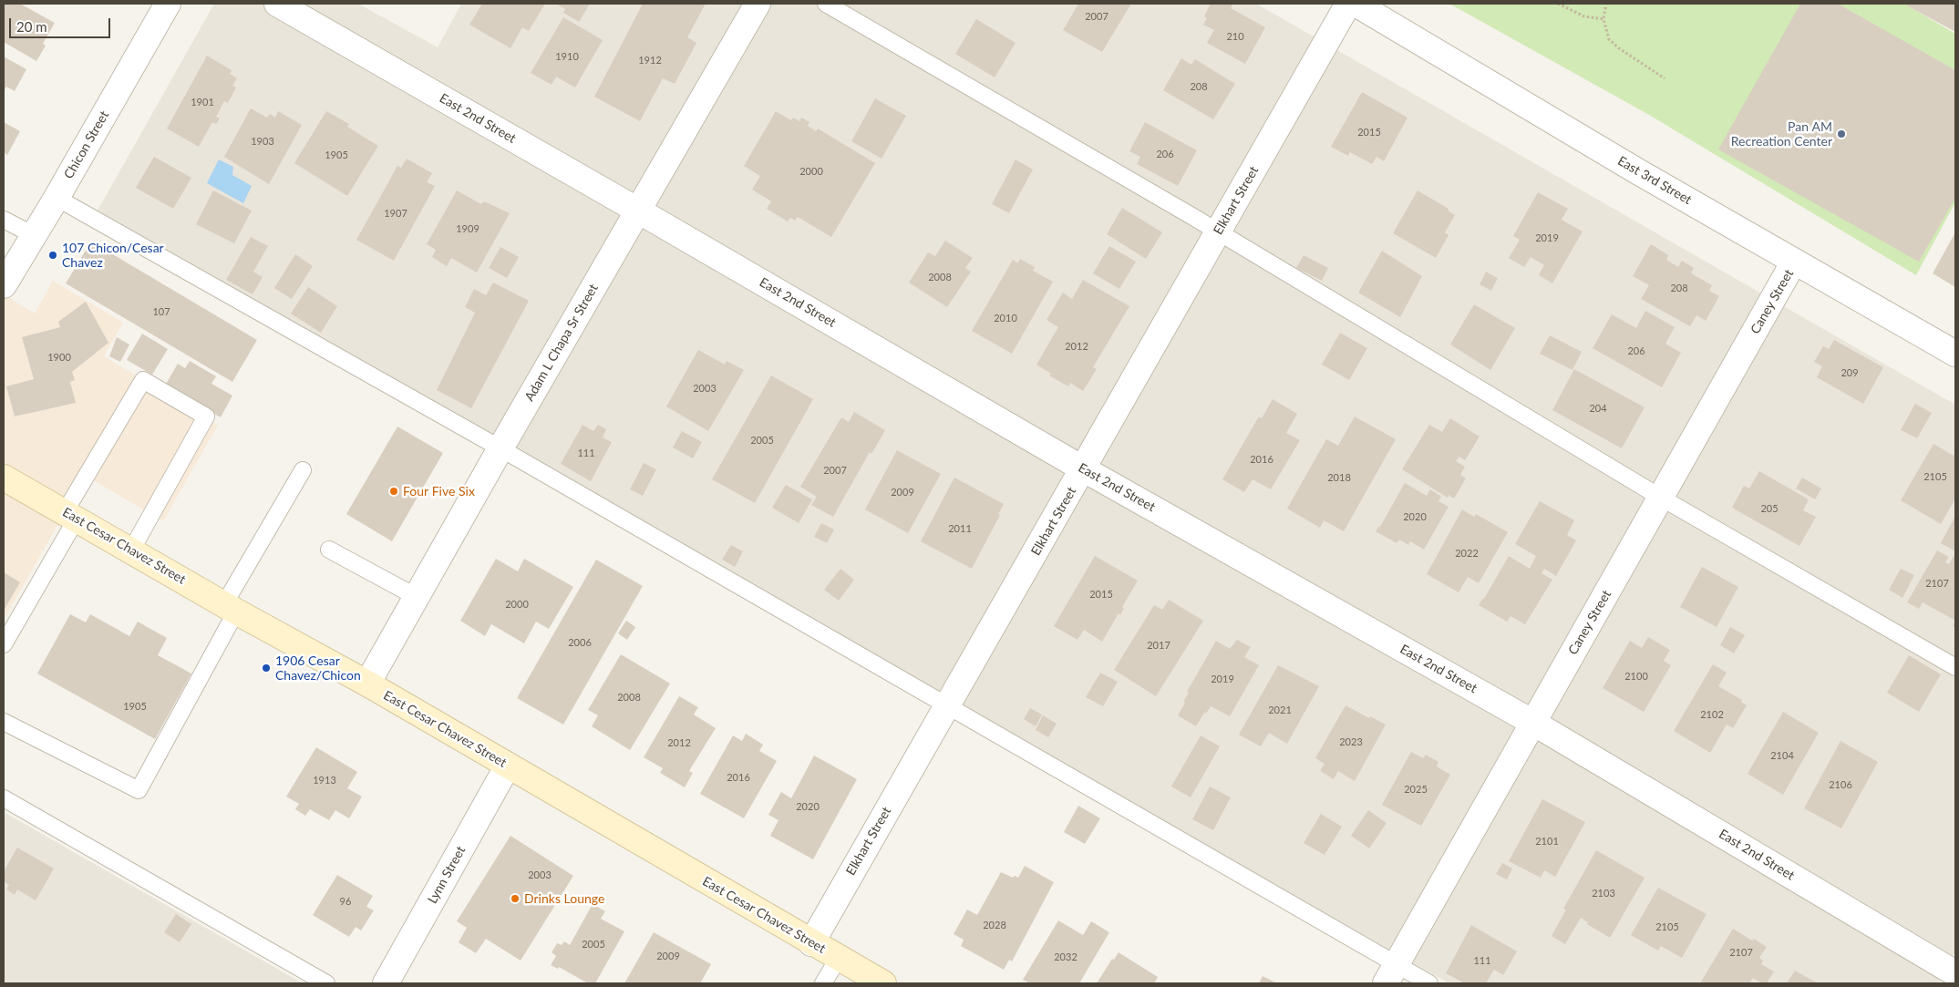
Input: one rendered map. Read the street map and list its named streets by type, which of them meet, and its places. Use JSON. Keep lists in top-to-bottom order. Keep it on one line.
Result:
{"streets":{"main road":["East Cesar Chavez Street"],"street":["East 2nd Street","Chicon Street","East 3rd Street","Elkhart Street","Caney Street","Adam L Chapa Sr Street","Lynn Street"]},"crossings":[["East 2nd Street","Elkhart Street"],["East 2nd Street","Caney Street"],["East 2nd Street","Adam L Chapa Sr Street"],["East 3rd Street","Caney Street"],["Elkhart Street","East Cesar Chavez Street"],["Adam L Chapa Sr Street","East Cesar Chavez Street"],["East Cesar Chavez Street","Lynn Street"]],"places":["Pan AM Recreation Center","107 Chicon/Cesar Chavez","Four Five Six","1906 Cesar Chavez/Chicon","Drinks Lounge"],"house_numbers":["2007","210","1910","1912","208","1901","2015","1903","206","1905","2000","1907","1909","2019","2008","208","107","2010","2012","206","1900","209","2003","204","2005","111","2016","2007","2105","2018","2009","205","2020","2011","2022","2107","2015","2000","2006","2017","2100","2019","2008","1905","2021","2102","2023","2012","2104","2016","1913","2106","2025","2020","2101","2003","2103","96","2028","2105","2005","2107","2009","2032","111"],"scale_bar":"20 m"}
